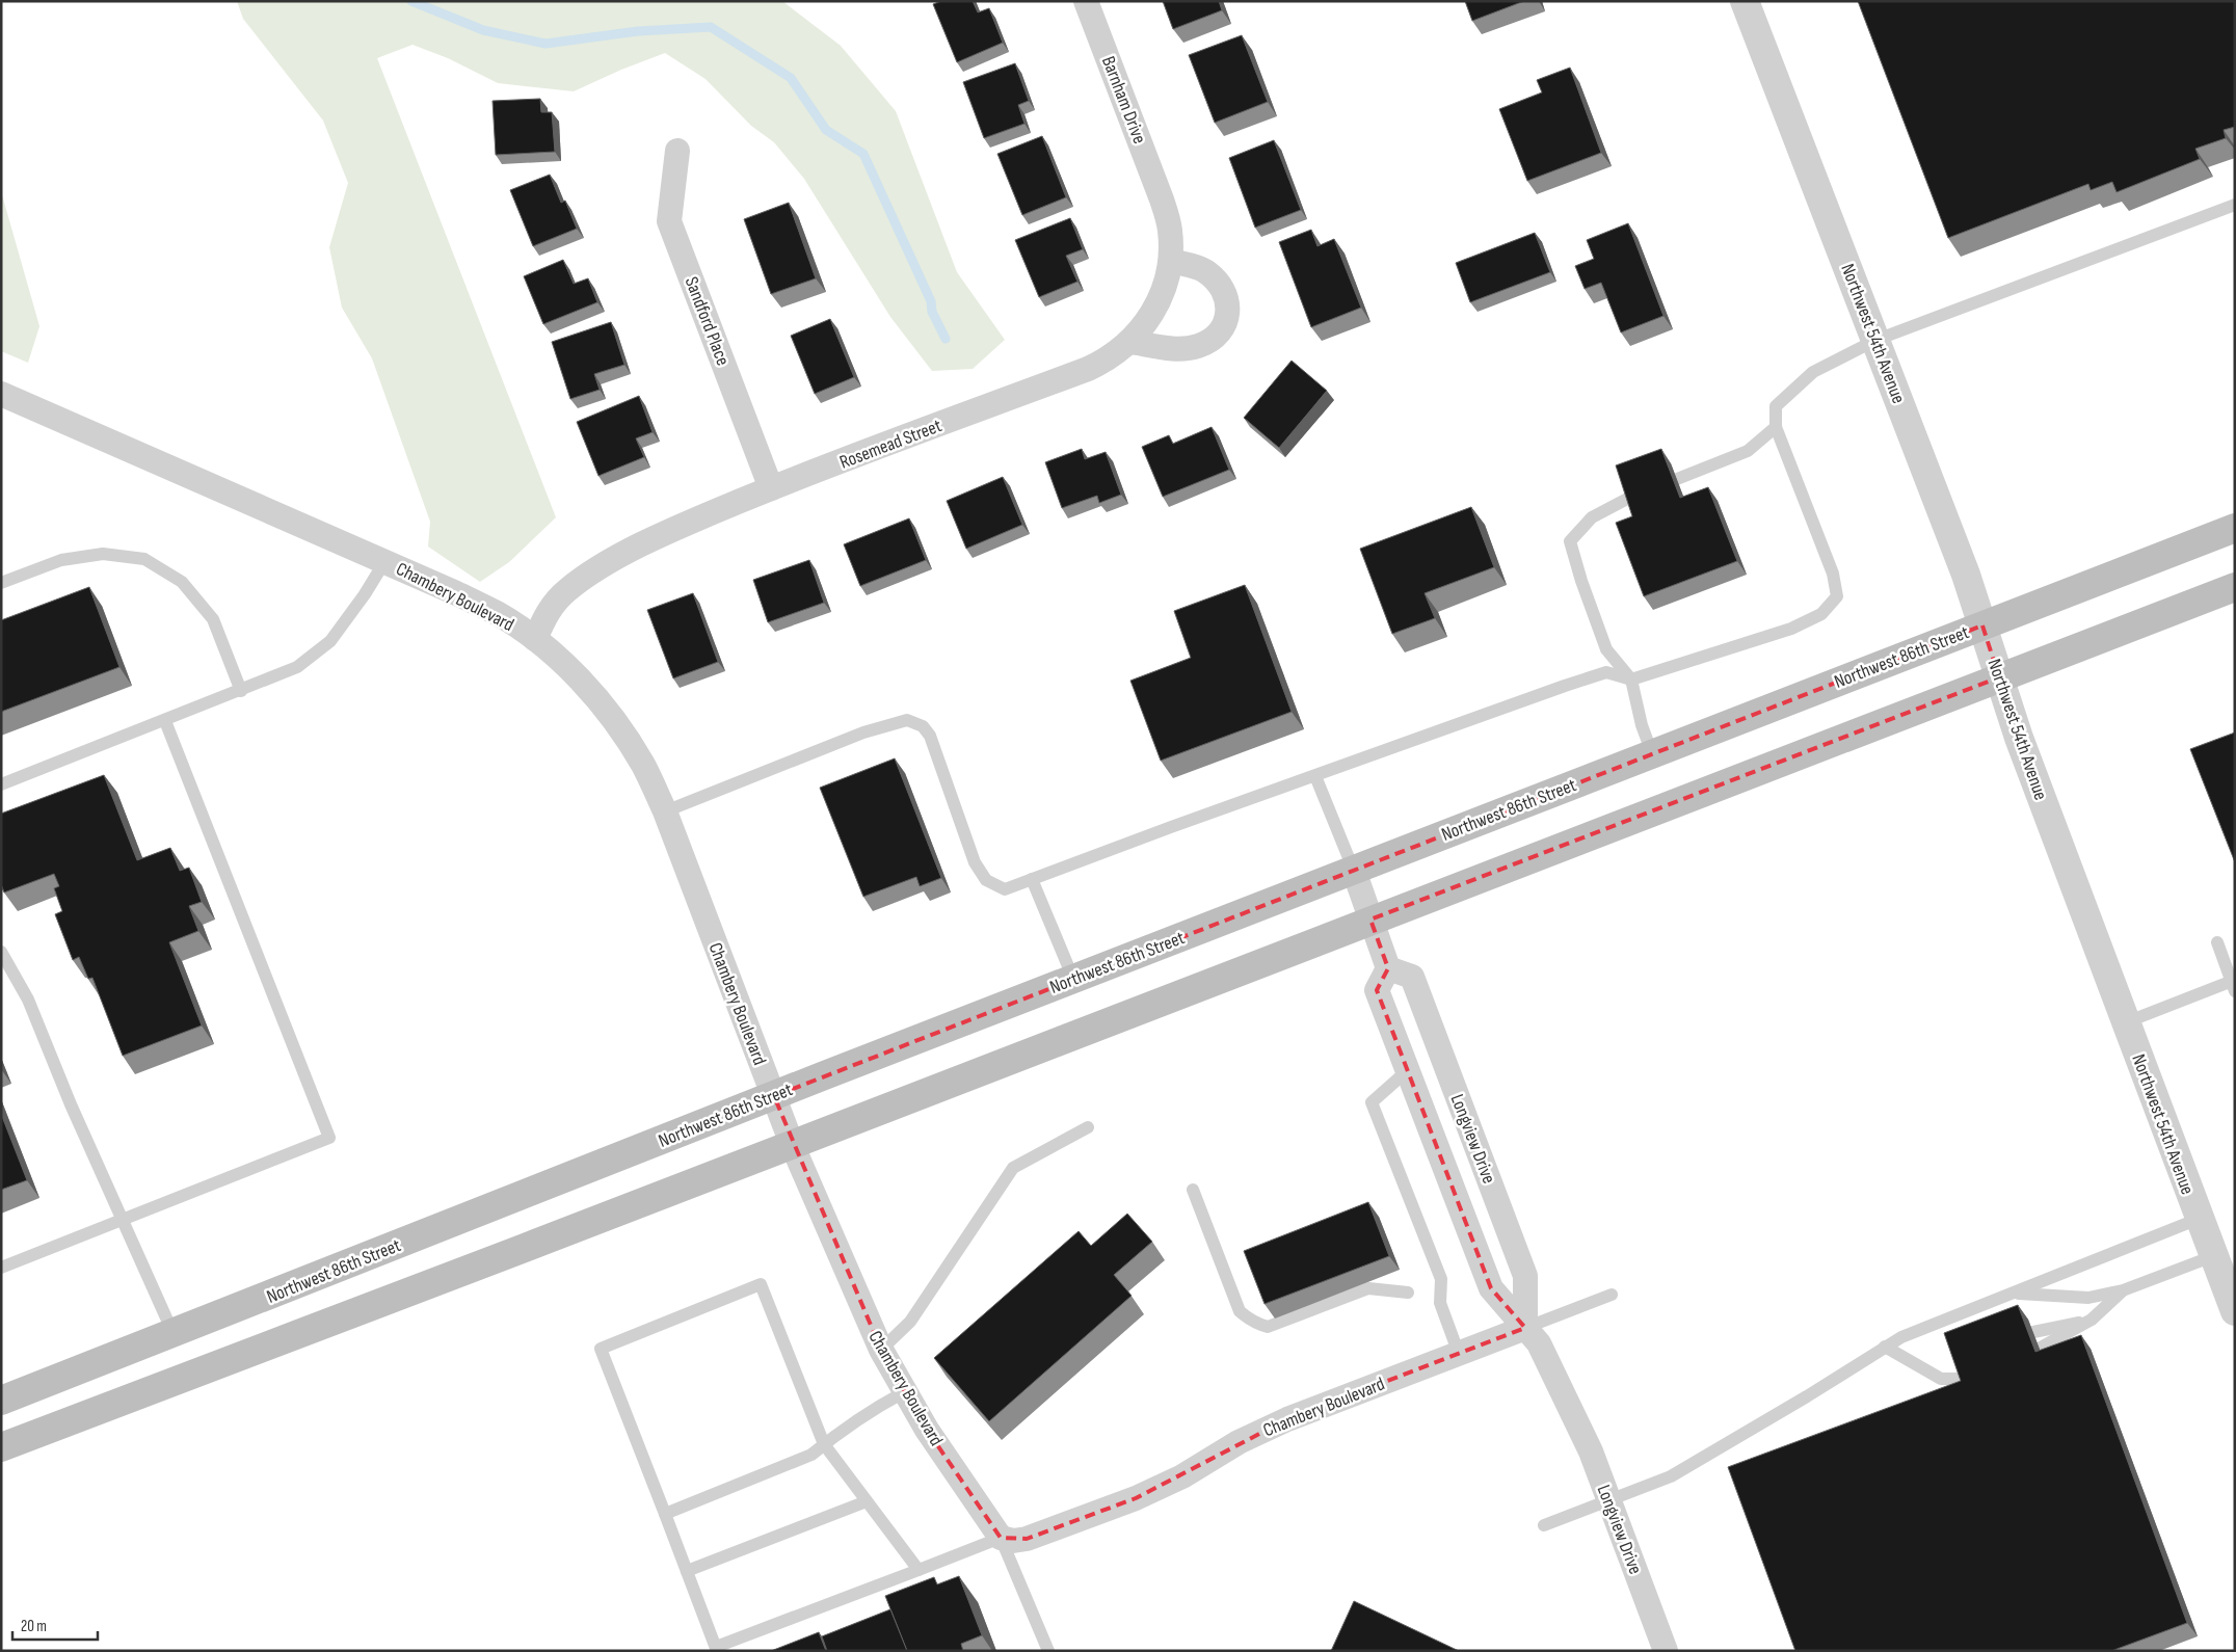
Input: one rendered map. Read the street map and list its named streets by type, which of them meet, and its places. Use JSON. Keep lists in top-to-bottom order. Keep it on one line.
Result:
{"streets":{"main road":["Northwest 86th Street"],"street":["Barnham Drive","Sandford Place","Northwest 54th Avenue","Rosemead Street","Chambery Boulevard","Longview Drive"]},"crossings":[["Barnham Drive","Rosemead Street"],["Sandford Place","Rosemead Street"],["Northwest 54th Avenue","Northwest 86th Street"],["Rosemead Street","Chambery Boulevard"],["Chambery Boulevard","Northwest 86th Street"],["Chambery Boulevard","Longview Drive"]],"scale_bar":"20 m"}
